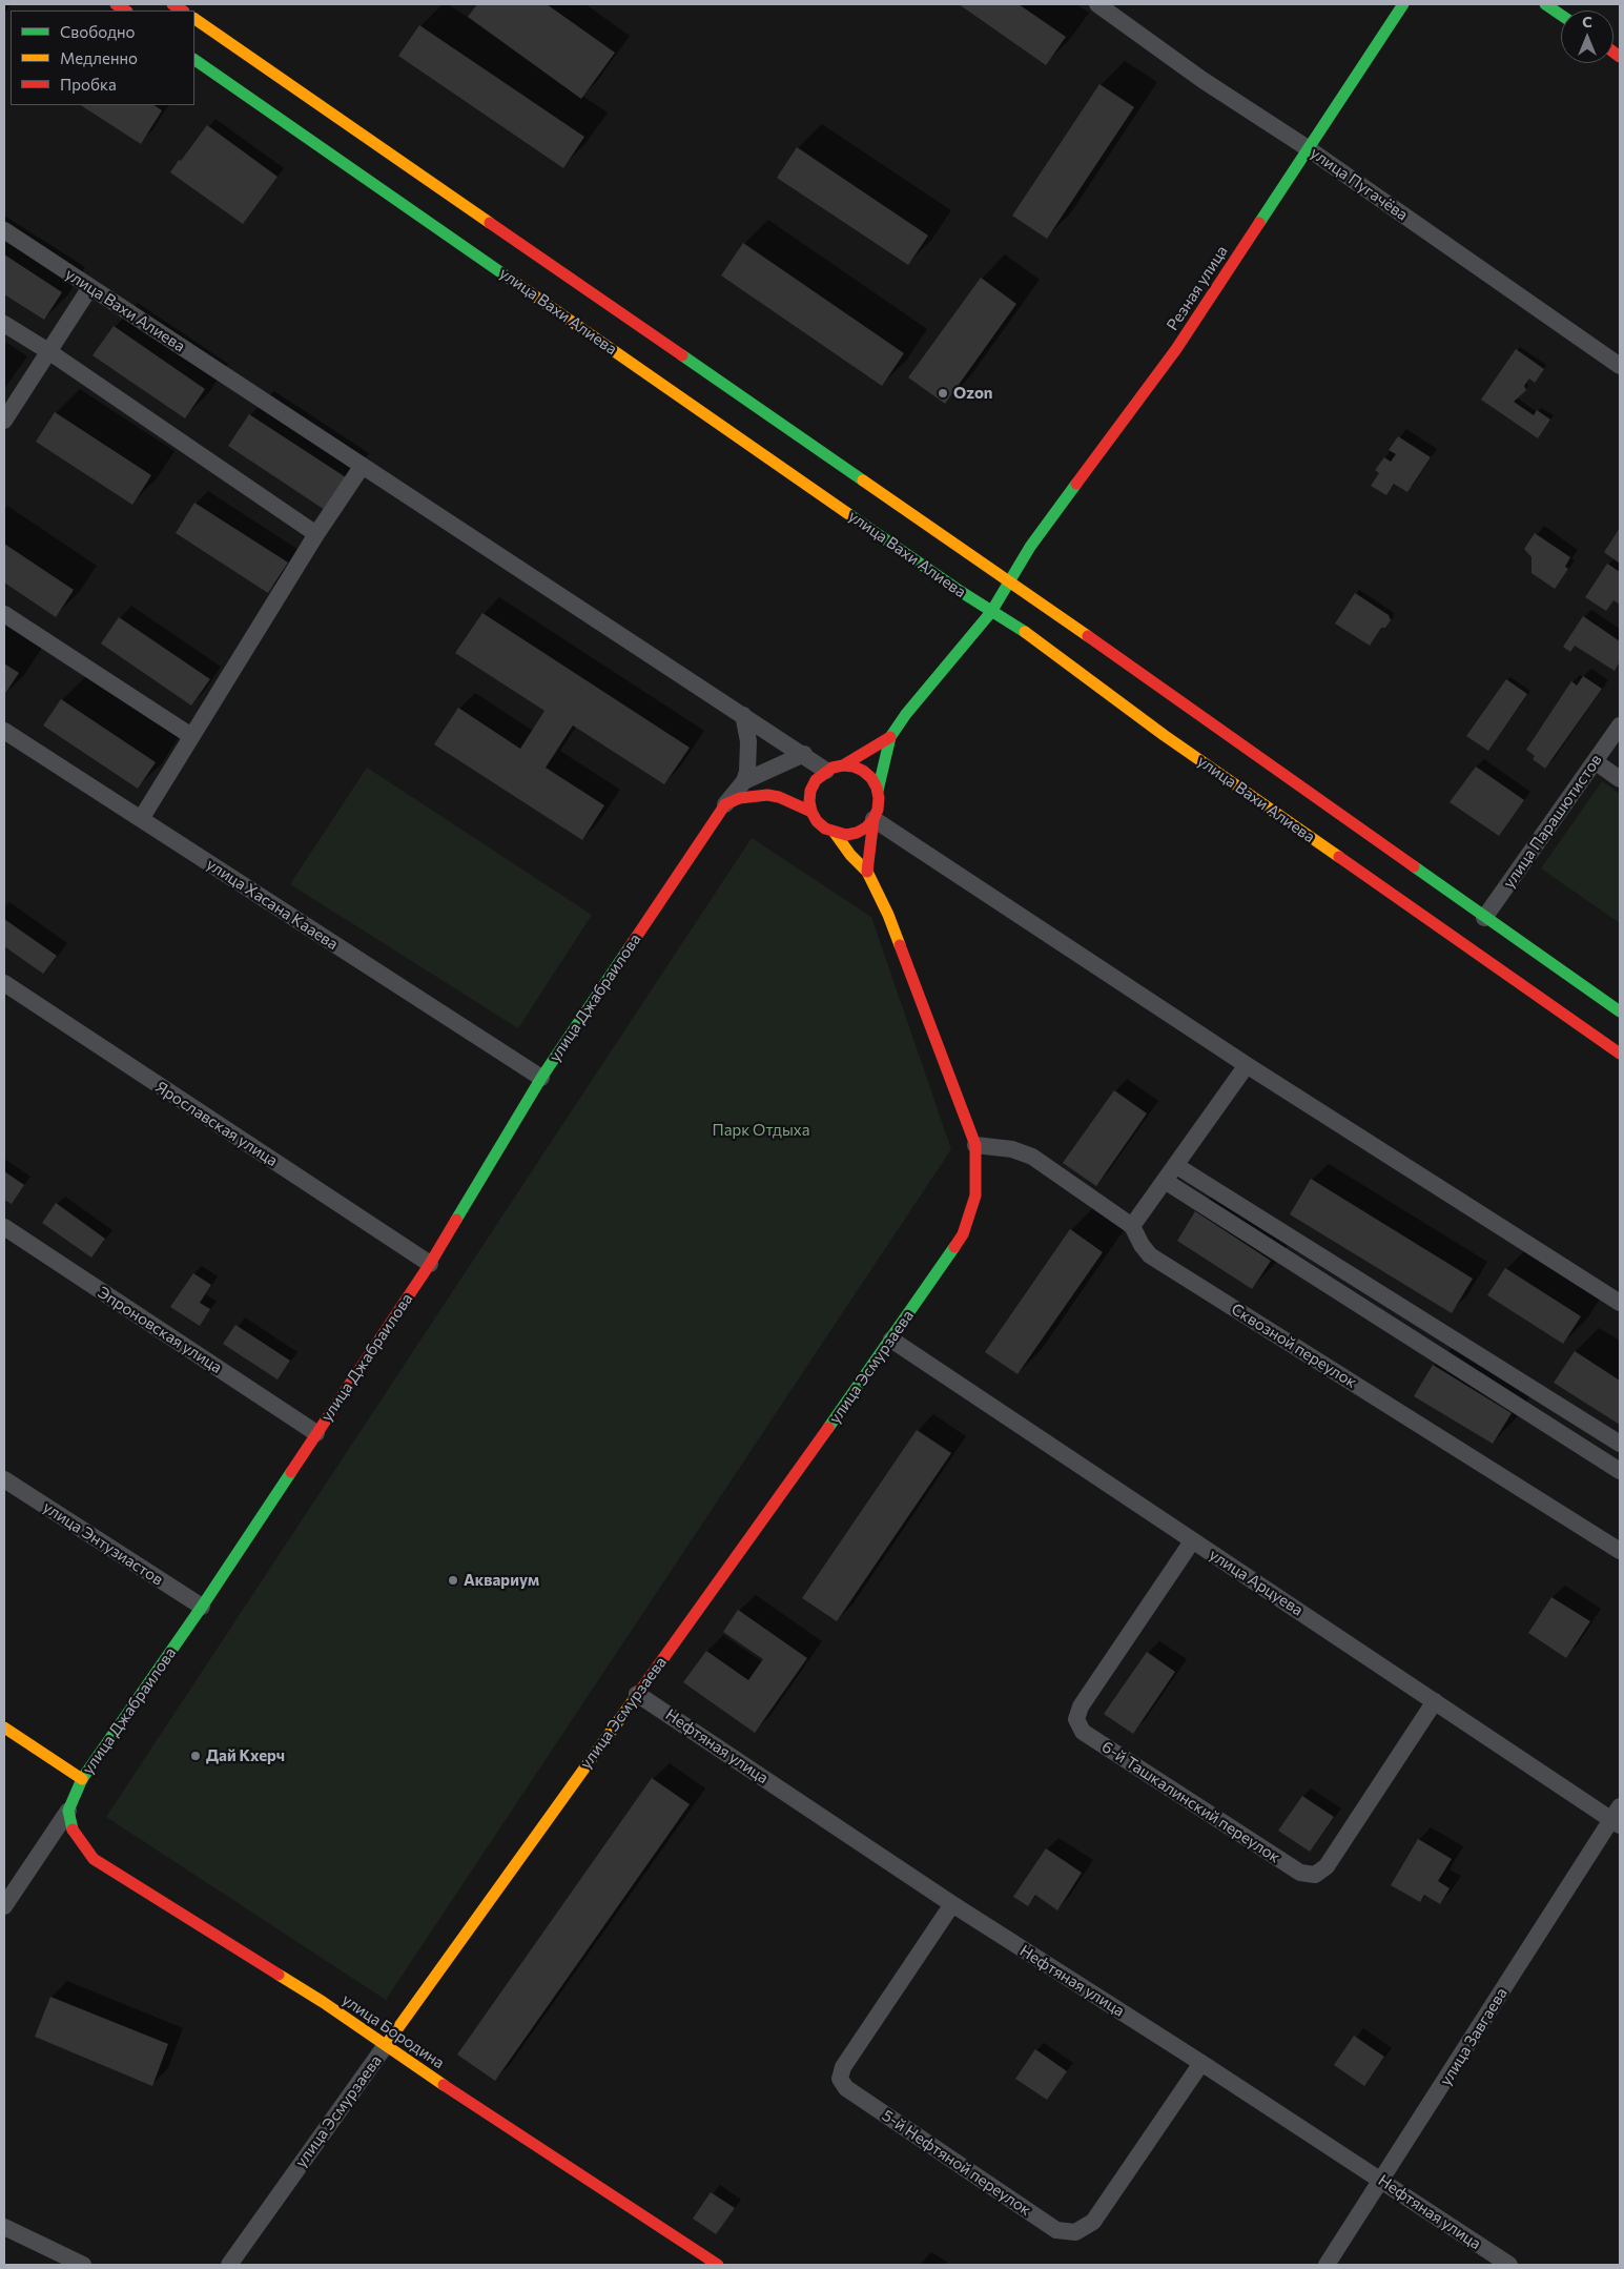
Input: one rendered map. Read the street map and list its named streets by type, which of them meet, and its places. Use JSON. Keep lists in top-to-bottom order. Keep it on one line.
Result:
{"streets":{"street":["улица Пугачёва","Резная улица","улица Вахи Алиева","улица Парашютистов","улица Хасана Кааева","улица Джабраилова","Ярославская улица","Эпроновская улица","Сквозной переулок","улица Эсмурзаева","улица Энтузиастов","улица Арцуева","Нефтяная улица","6-й Ташкалинский переулок","улица Бородина","улица Завгаева","5-й Нефтяной переулок"]},"crossings":[["улица Пугачёва","Резная улица"],["Резная улица","улица Вахи Алиева"],["улица Вахи Алиева","улица Парашютистов"],["улица Вахи Алиева","улица Джабраилова"],["улица Хасана Кааева","улица Джабраилова"],["улица Джабраилова","Ярославская улица"],["улица Джабраилова","Эпроновская улица"],["улица Джабраилова","улица Энтузиастов"],["улица Джабраилова","улица Бородина"],["Сквозной переулок","улица Эсмурзаева"],["улица Эсмурзаева","улица Арцуева"],["улица Эсмурзаева","Нефтяная улица"],["улица Эсмурзаева","улица Бородина"],["улица Арцуева","6-й Ташкалинский переулок"],["улица Арцуева","улица Завгаева"],["Нефтяная улица","улица Завгаева"],["Нефтяная улица","5-й Нефтяной переулок"]],"parks":["Парк Отдыха"],"places":["Ozon","Аквариум","Дай Кхерч"],"legend":["Свободно","Медленно","Пробка"],"north":"top"}
